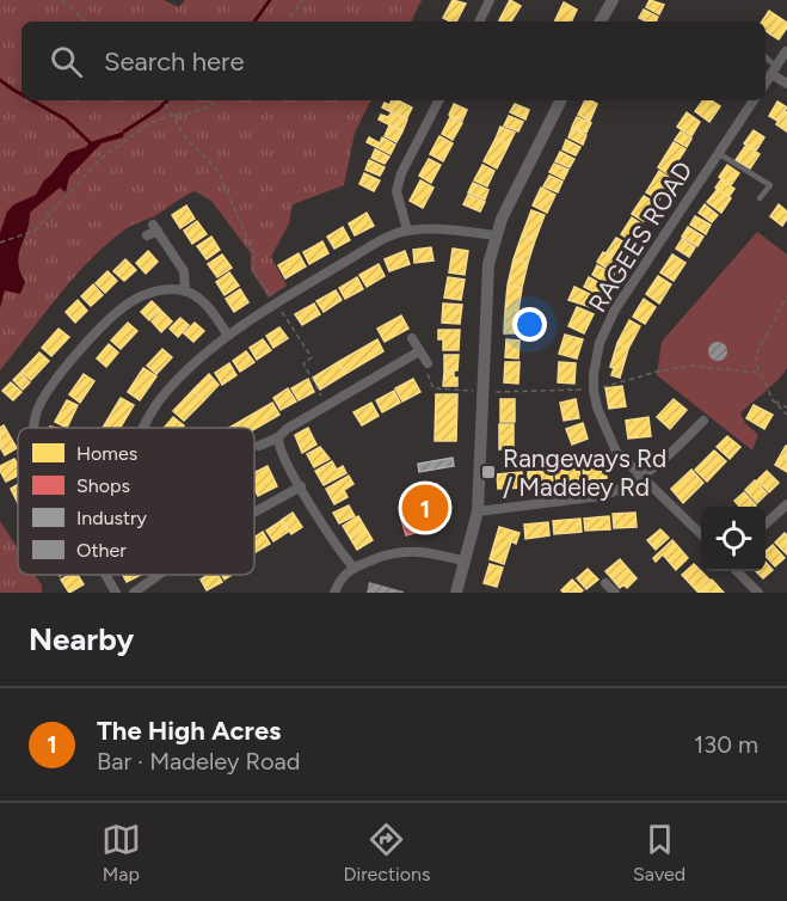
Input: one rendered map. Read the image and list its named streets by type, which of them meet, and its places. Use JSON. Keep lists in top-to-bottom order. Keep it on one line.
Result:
{"streets":{"street":["RAGEES ROAD"]},"places":{"transit":["Rangeways Rd / Madeley Rd"]},"legend":["Homes","Shops","Industry","Other"],"page":{"search":"Search here","pins":"1","heading":"Nearby","list":[{"mark":"1","name":"The High Acres","note":"Bar · Madeley Road","value":"130 m"}],"nav":["Map","Directions","Saved"]}}
